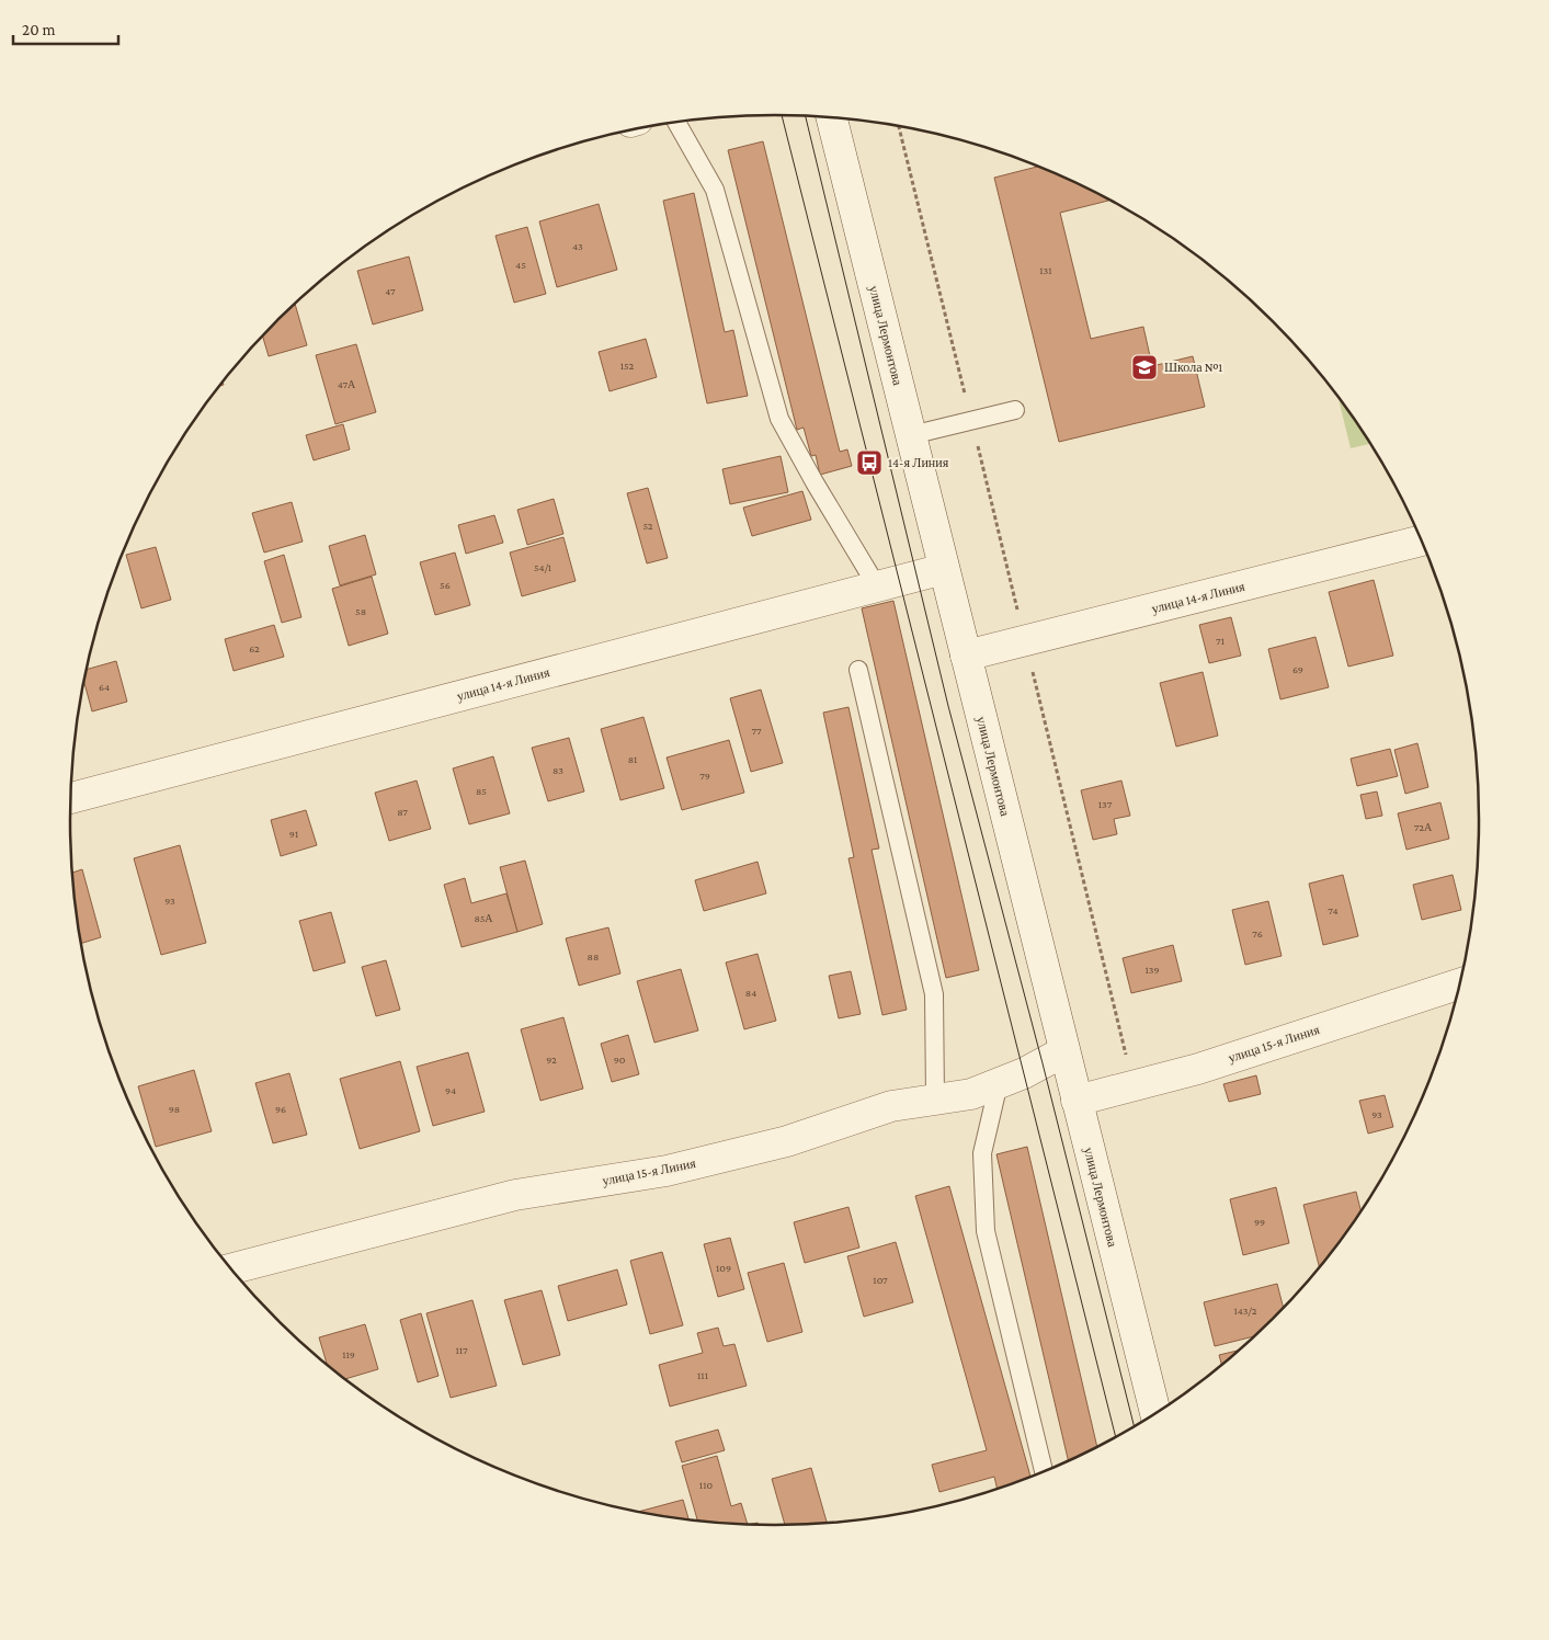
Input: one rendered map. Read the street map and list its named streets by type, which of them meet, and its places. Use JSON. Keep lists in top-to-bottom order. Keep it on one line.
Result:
{"streets":{"street":["улица Лермонтова","улица 14-я Линия","улица 15-я Линия"]},"crossings":[["улица Лермонтова","улица 14-я Линия"],["улица Лермонтова","улица 15-я Линия"]],"places":{"school or university":["Школа №1"],"bus stop":["14-я Линия"]},"house_numbers":["43","45","131","47","152","47А","52","54/1","56","58","71","62","69","64","77","81","83","79","85","137","87","72А","91","93","74","85А","76","88","139","84","92","90","94","98","96","93","99","109","107","143/2","117","119","111","110"],"scale_bar":"20 m"}
